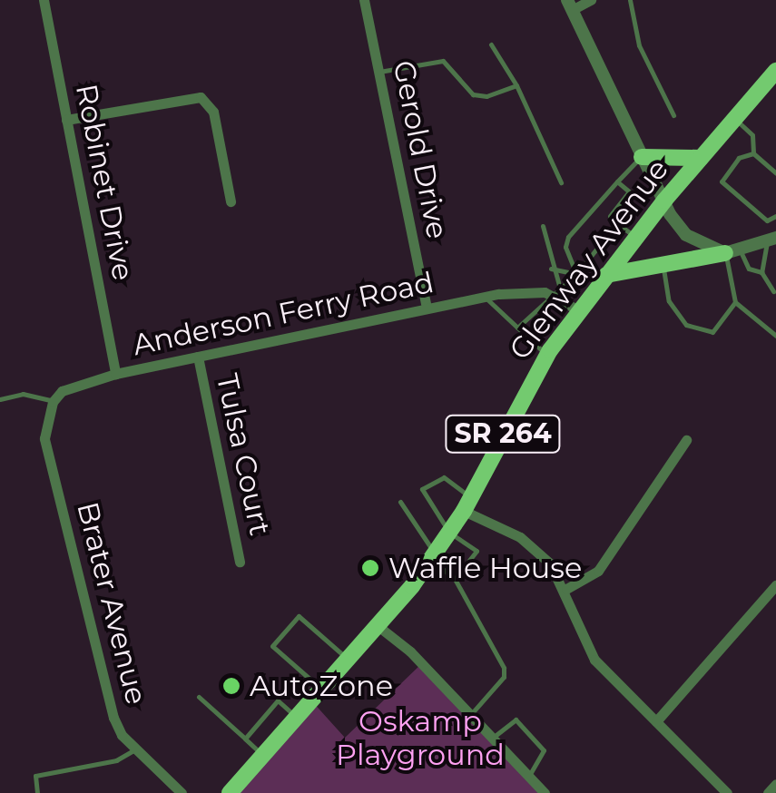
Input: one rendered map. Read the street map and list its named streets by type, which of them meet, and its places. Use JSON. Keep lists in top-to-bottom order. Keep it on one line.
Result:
{"streets":{"main road":["Glenway Avenue","SR 264"],"street":["Gerold Drive","Robinet Drive","Anderson Ferry Road","Tulsa Court","Brater Avenue"]},"crossings":[["Gerold Drive","Anderson Ferry Road"],["Robinet Drive","Anderson Ferry Road"],["Anderson Ferry Road","Tulsa Court"],["Anderson Ferry Road","Brater Avenue"]],"parks":["Oskamp Playground"],"places":["Waffle House","AutoZone"]}
